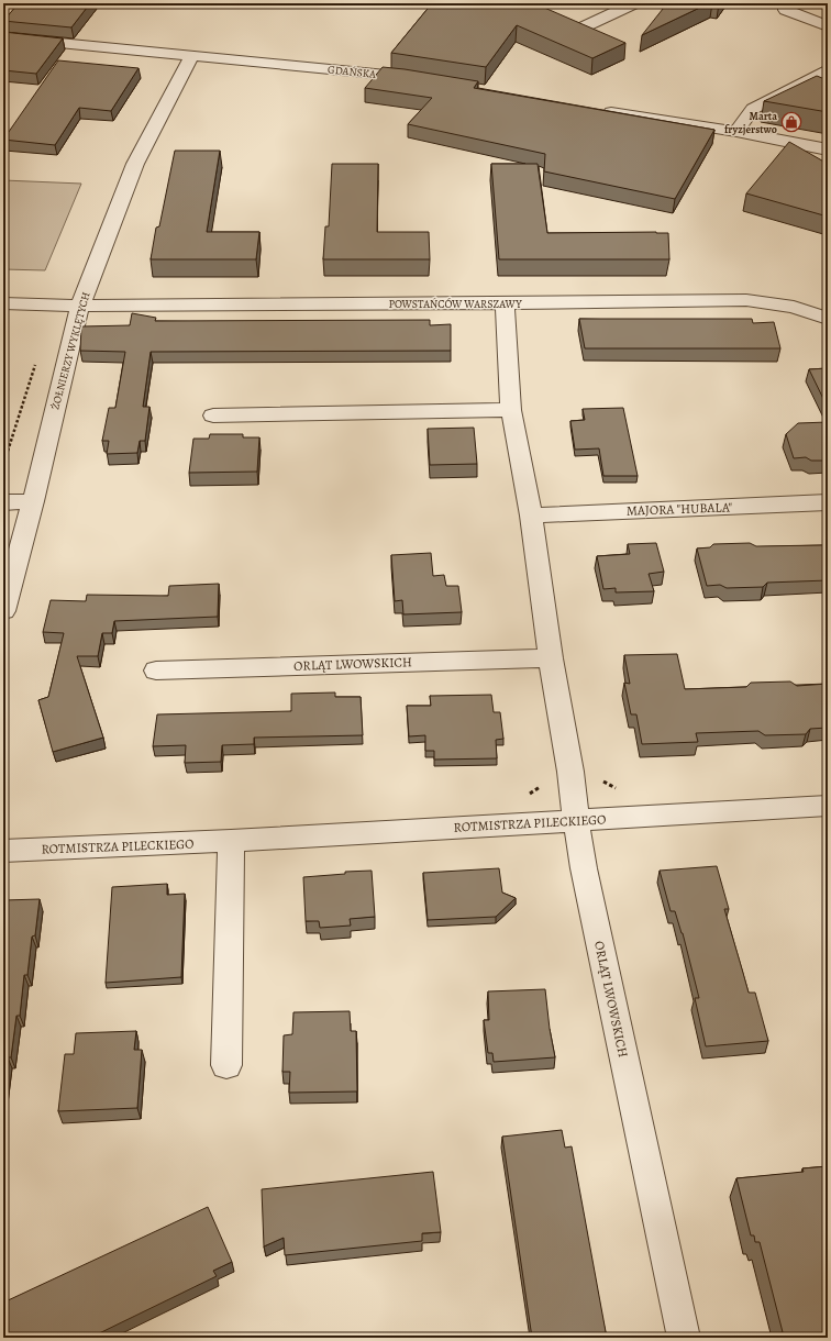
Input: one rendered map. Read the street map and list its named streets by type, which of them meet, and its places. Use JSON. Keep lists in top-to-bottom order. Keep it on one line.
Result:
{"streets":{"street":["GDAŃSKA","POWSTAŃCÓW WARSZAWY","ŻOŁNIERZY WYKLĘTYCH","MAJORA \"HUBALA\"","ORLĄT LWOWSKICH","ROTMISTRZA PILECKIEGO"]},"crossings":[["GDAŃSKA","ŻOŁNIERZY WYKLĘTYCH"],["POWSTAŃCÓW WARSZAWY","ŻOŁNIERZY WYKLĘTYCH"],["POWSTAŃCÓW WARSZAWY","ORLĄT LWOWSKICH"],["MAJORA \"HUBALA\"","ORLĄT LWOWSKICH"],["ORLĄT LWOWSKICH","ROTMISTRZA PILECKIEGO"]],"places":{"shop":["Marta fryzjerstwo"]}}
